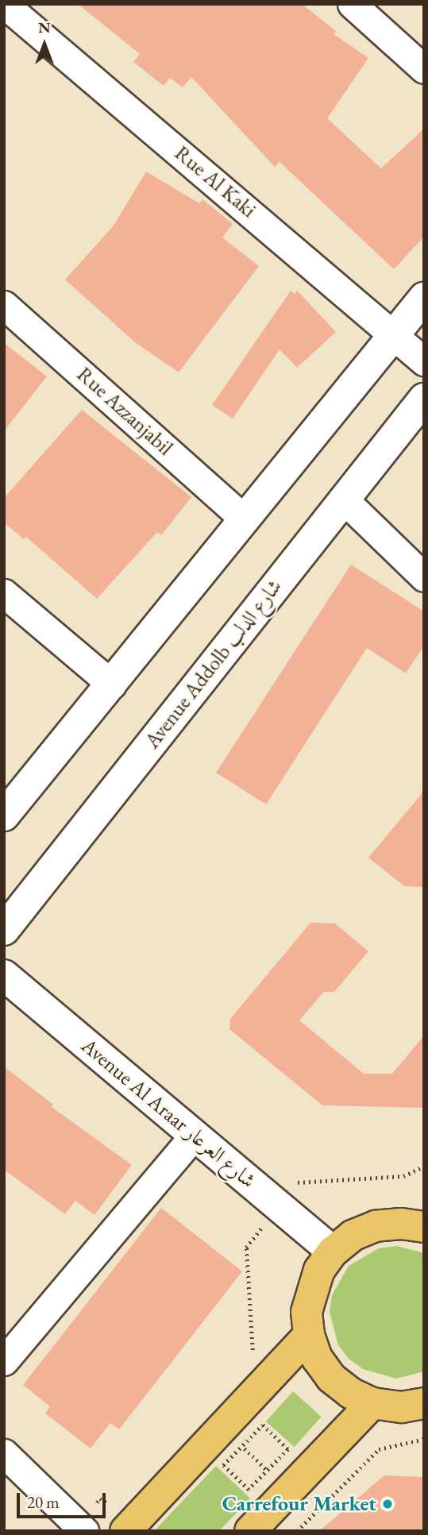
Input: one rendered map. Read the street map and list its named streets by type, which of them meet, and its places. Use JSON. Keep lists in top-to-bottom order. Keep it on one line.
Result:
{"streets":{"street":["Rue Al Kaki","Rue Azzanjabil","Avenue Addolb شارع الدلب","Avenue Al Araar شارع العرعار"]},"places":["Carrefour Market"],"scale_bar":"20 m","north":"top"}
